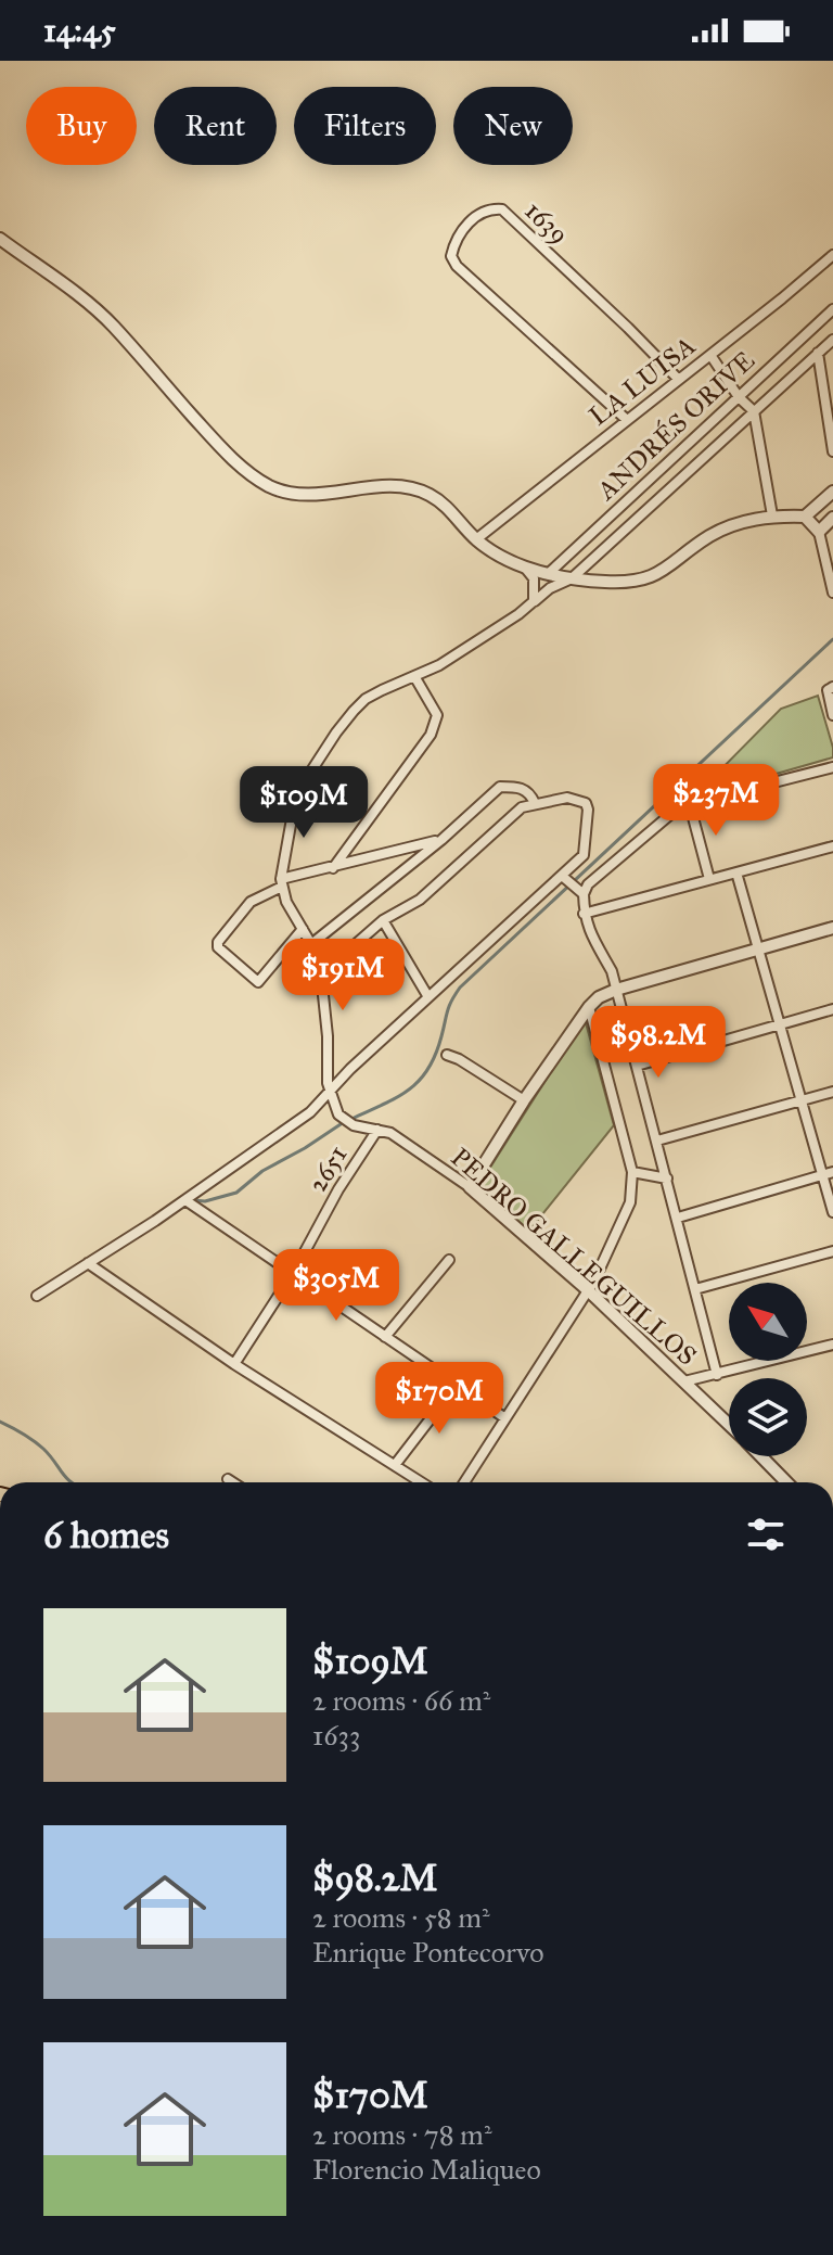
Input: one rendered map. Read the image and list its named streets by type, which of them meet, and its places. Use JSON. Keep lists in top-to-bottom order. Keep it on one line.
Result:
{"streets":{"street":["1639","LA LUISA","ANDRÉS ORIVE","2651","PEDRO GALLEGUILLOS"]},"crossings":[["1639","LA LUISA"],["2651","PEDRO GALLEGUILLOS"]],"north":"top left","page":{"status":"14:45","chip":["Buy","Rent","Filters","New"],"price":["$237M","$109M","$191M","$98.2M","$305M","$170M"],"heading":"6 homes","list":[{"name":"$109M","note":"2 rooms · 66 m² · 1633"},{"name":"$98.2M","note":"2 rooms · 58 m² · Enrique Pontecorvo"},{"name":"$170M","note":"2 rooms · 78 m² · Florencio Maliqueo"}]}}
